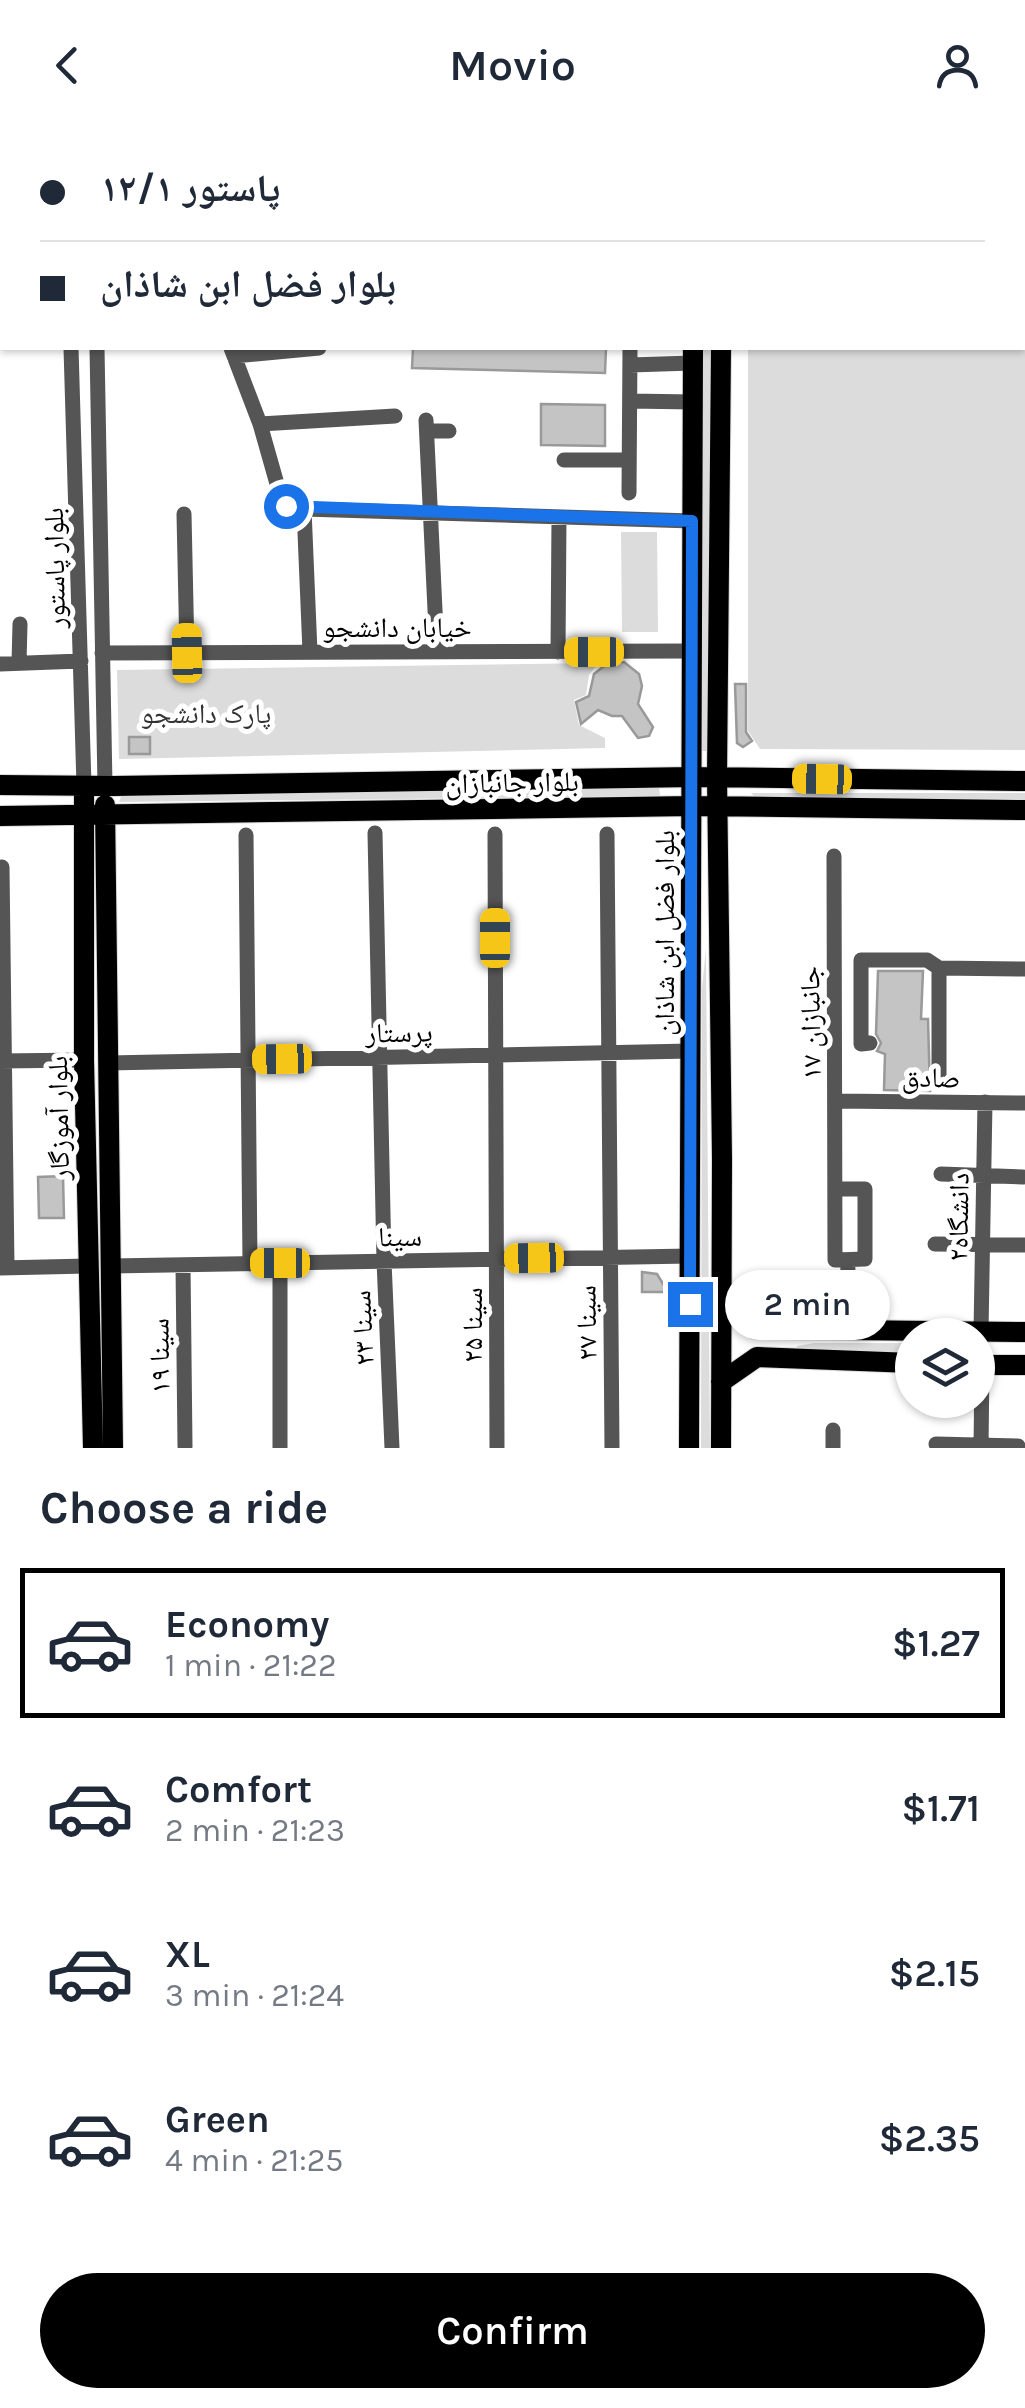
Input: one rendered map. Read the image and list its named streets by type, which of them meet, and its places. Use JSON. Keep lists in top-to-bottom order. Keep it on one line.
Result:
{"streets":{"main road":["بلوار جانبازان","بلوار فضل ابن شاذان","بلوار آموزگار"],"street":["بلوار پاستور","خیابان دانشجو","جانبازان ۱۷","پرستار","صادق","دانشگاه۲","سینا","سینا ۲۷","سینا ۲۵","سینا ۲۳","سینا ۱۹"]},"crossings":[["بلوار پاستور","خیابان دانشجو"],["بلوار پاستور","بلوار جانبازان"],["بلوار پاستور","بلوار آموزگار"],["خیابان دانشجو","بلوار فضل ابن شاذان"],["بلوار جانبازان","بلوار فضل ابن شاذان"],["بلوار جانبازان","بلوار آموزگار"],["بلوار فضل ابن شاذان","پرستار"],["بلوار فضل ابن شاذان","سینا"],["جانبازان ۱۷","صادق"],["پرستار","بلوار آموزگار"],["پرستار","سینا ۲۷"],["پرستار","سینا ۲۵"],["پرستار","سینا ۲۳"],["صادق","دانشگاه۲"],["بلوار آموزگار","سینا"],["سینا","سینا ۲۷"],["سینا","سینا ۲۵"],["سینا","سینا ۲۳"],["سینا","سینا ۱۹"]],"parks":["پارک دانشجو"],"page":{"header":"Movio","banner":["پاستور ۱۲/۱","بلوار فضل ابن شاذان"],"bubble":"2 min","heading":"Choose a ride","list":[{"name":"Economy","note":"1 min · 21:22","value":"$1.27"},{"name":"Comfort","note":"2 min · 21:23","value":"$1.71"},{"name":"XL","note":"3 min · 21:24","value":"$2.15"},{"name":"Green","note":"4 min · 21:25","value":"$2.35"}],"buttons":"Confirm"}}
